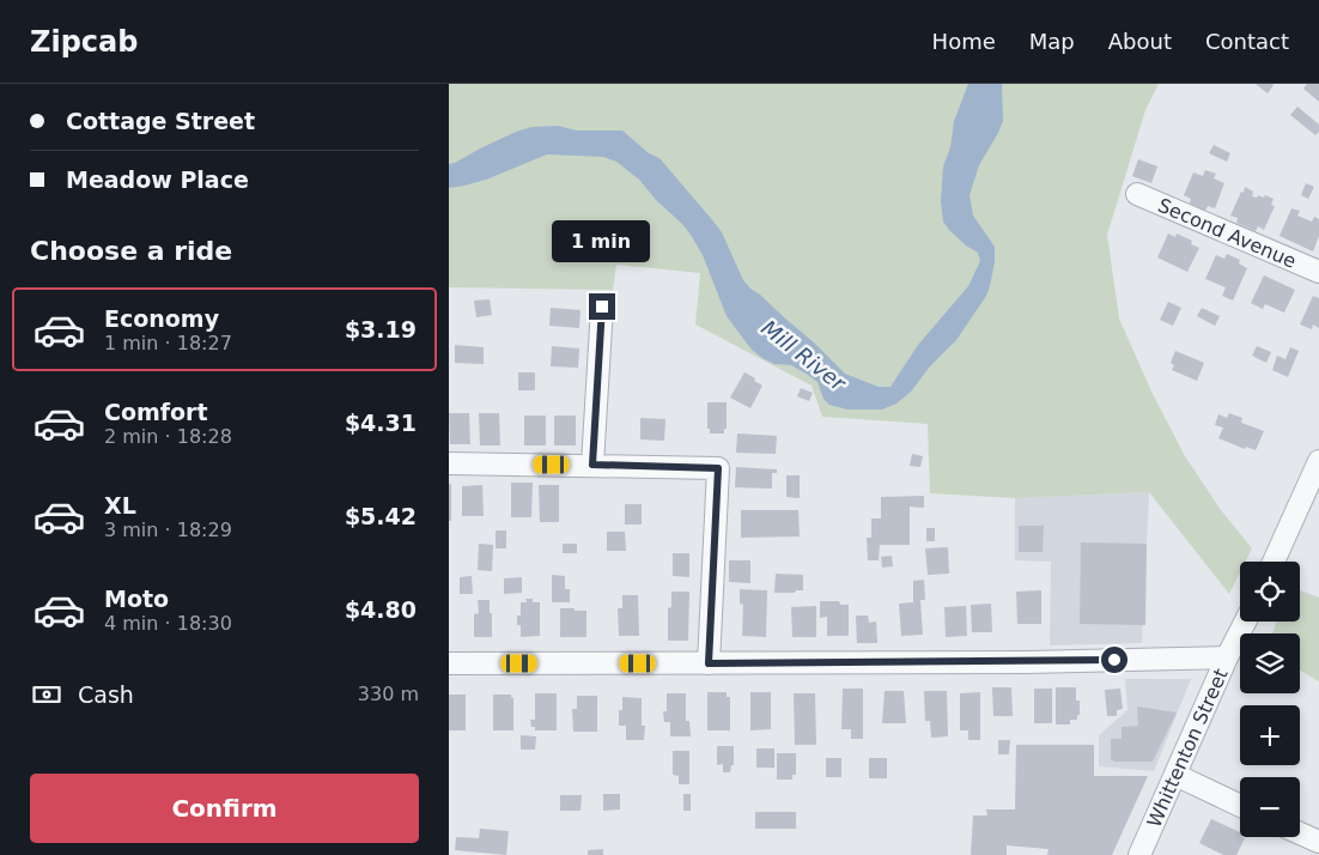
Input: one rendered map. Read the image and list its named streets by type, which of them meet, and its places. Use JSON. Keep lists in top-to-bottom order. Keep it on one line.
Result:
{"streets":{"street":["Second Avenue","Whittenton Street"]},"water":["Mill River"],"page":{"header":"Zipcab","nav":["Home","Map","About","Contact"],"banner":["Cottage Street","Meadow Place"],"heading":"Choose a ride","bubble":"1 min","list":[{"name":"Economy","note":"1 min · 18:27","value":"$3.19"},{"name":"Comfort","note":"2 min · 18:28","value":"$4.31"},{"name":"XL","note":"3 min · 18:29","value":"$5.42"},{"name":"Moto","note":"4 min · 18:30","value":"$4.80"}],"map_buttons":["+","−"],"pay":["Cash","330 m"],"buttons":"Confirm"}}
